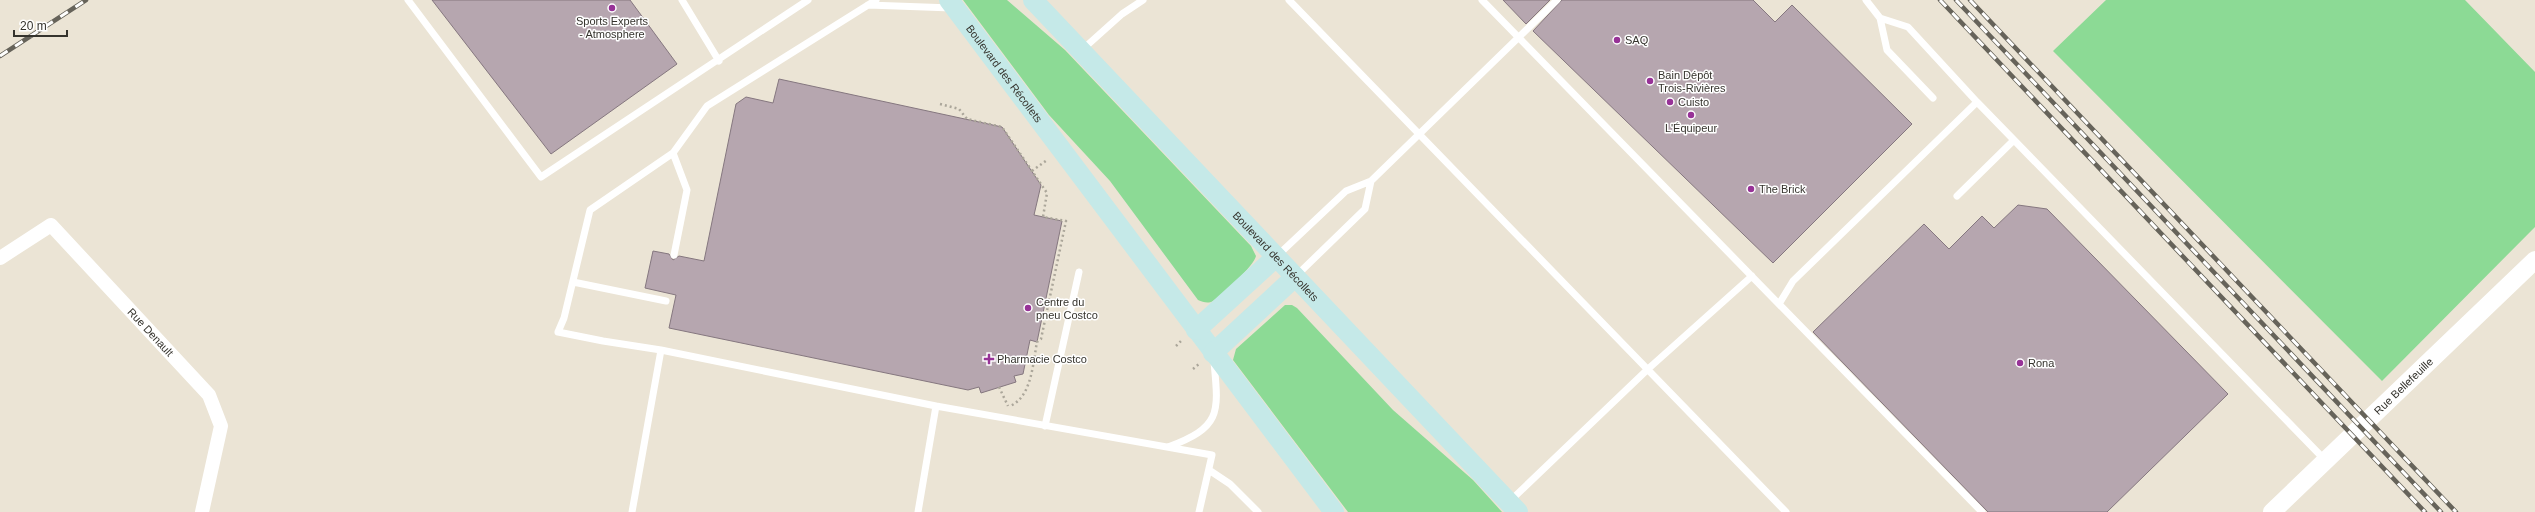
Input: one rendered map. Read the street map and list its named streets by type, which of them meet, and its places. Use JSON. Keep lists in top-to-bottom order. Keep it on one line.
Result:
{"streets":{"main road":["Boulevard des Récollets"],"street":["Rue Denault","Rue Bellefeuille"]},"places":{"other":["Sports Experts - Atmosphere","SAQ","Bain Dépôt Trois-Rivières","Cuisto","L'Équipeur","The Brick","Centre du pneu Costco","Rona"],"health":["Pharmacie Costco"]},"scale_bar":"20 m"}
